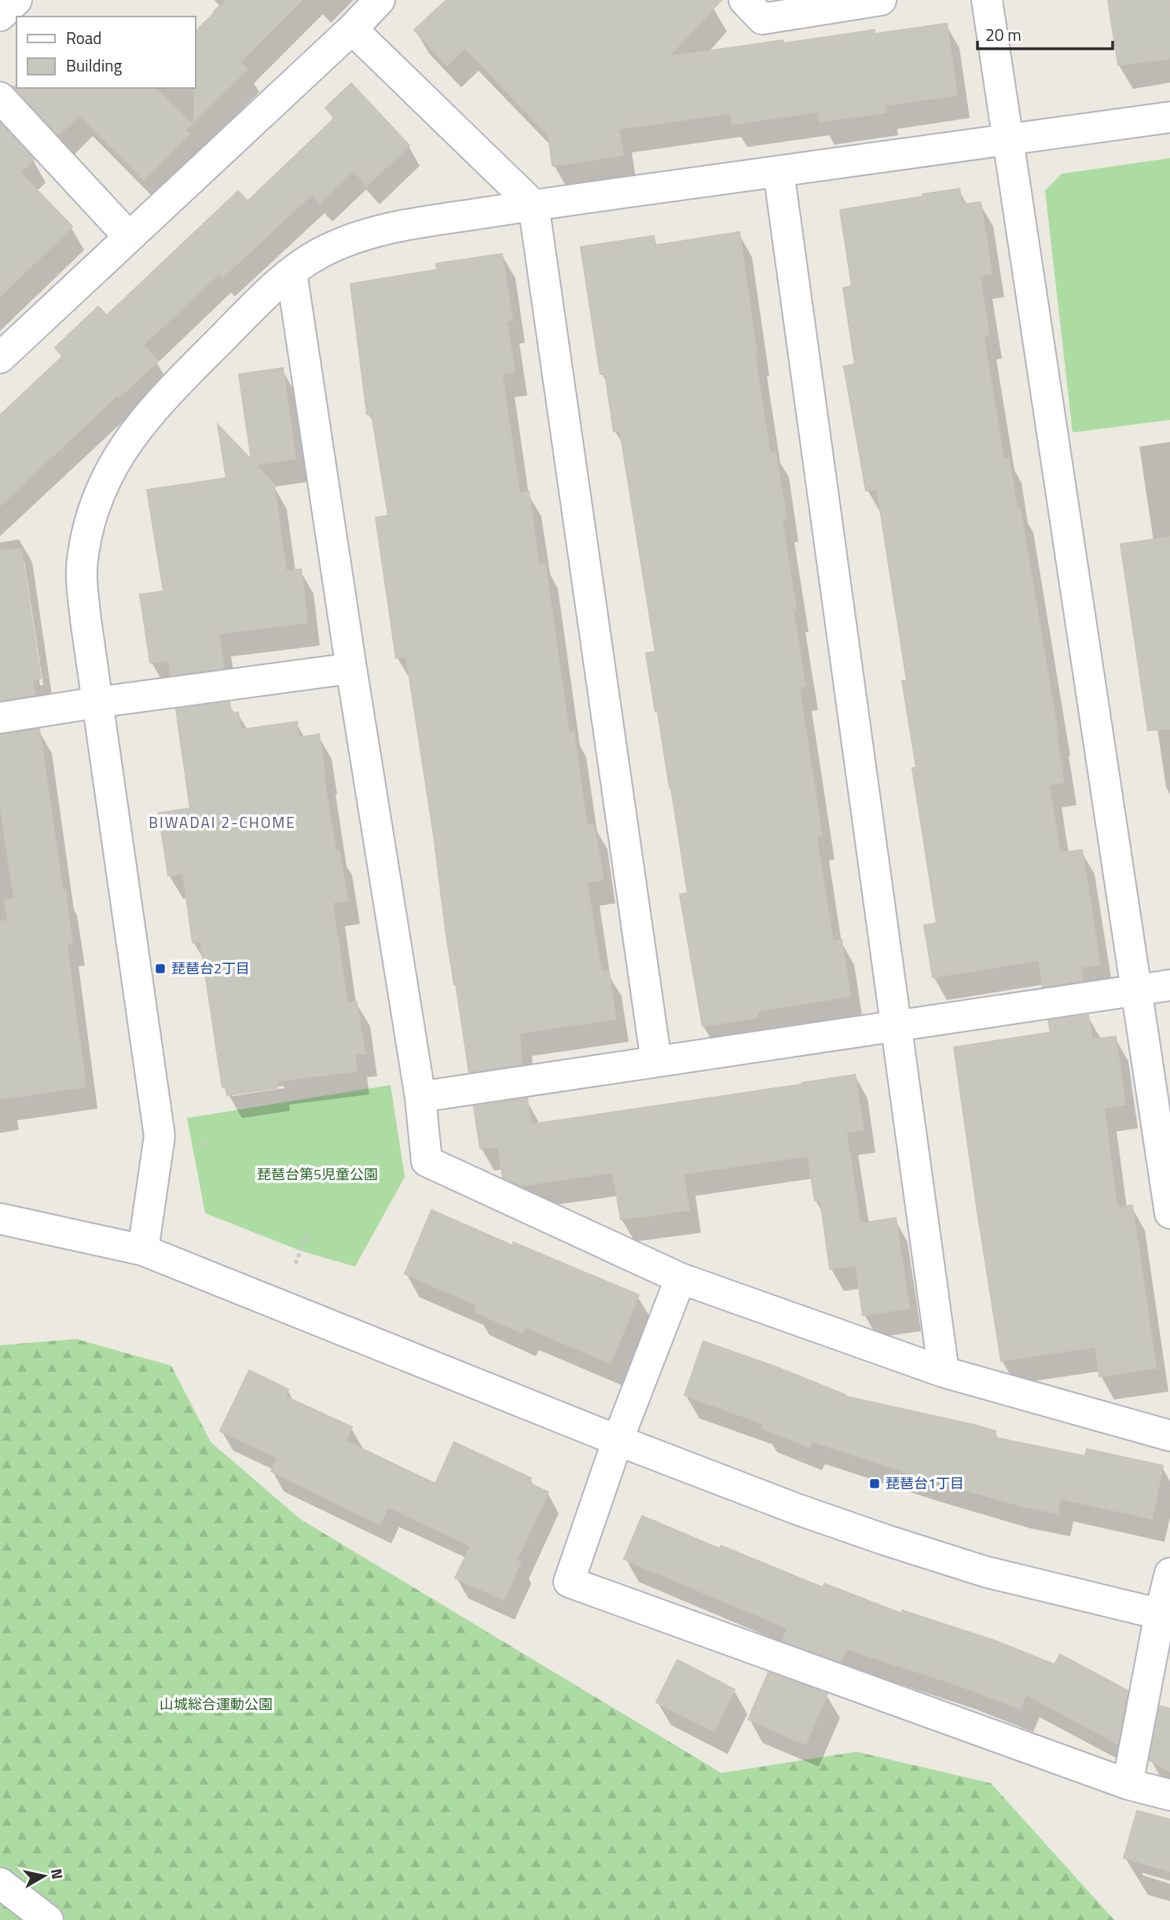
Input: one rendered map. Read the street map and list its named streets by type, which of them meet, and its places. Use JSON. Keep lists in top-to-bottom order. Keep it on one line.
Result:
{"districts":["BIWADAI 2-CHOME"],"parks":["琵琶台第5児童公園","山城総合運動公園"],"places":{"transit":["琵琶台2丁目","琵琶台1丁目"]},"legend":["Road","Building"],"scale_bar":"20 m","north":"right"}
